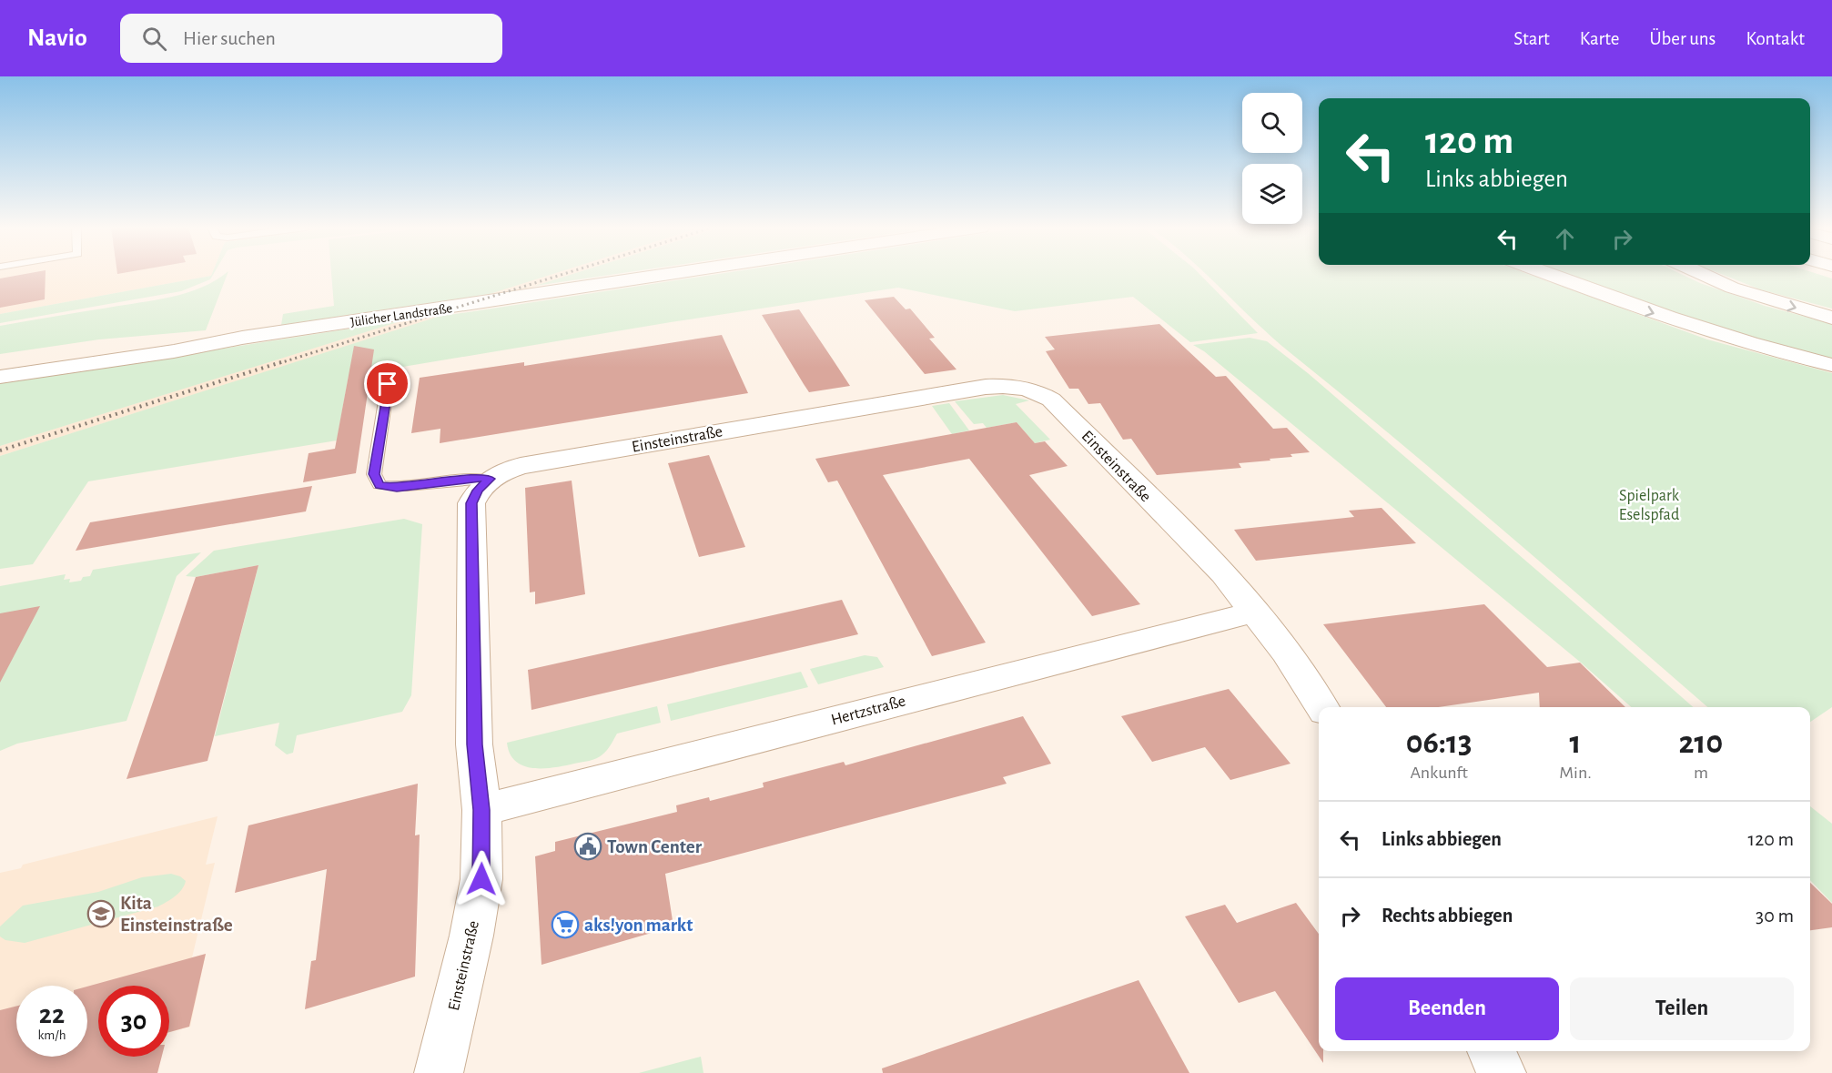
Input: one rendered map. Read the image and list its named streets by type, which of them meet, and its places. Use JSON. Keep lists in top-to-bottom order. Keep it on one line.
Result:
{"streets":{"main road":["Jülicher Landstraße","Einsteinstraße","Hertzstraße"]},"crossings":[["Einsteinstraße","Hertzstraße"]],"parks":["Spielpark Eselspfad"],"places":{"public building":["Town Center"],"school or university":["Kita Einsteinstraße"],"supermarket":["aks!yon markt"]},"page":{"header":"Navio","search":"Hier suchen","nav":["Start","Karte","Über uns","Kontakt"],"turn":["120 m","Links abbiegen"],"eta":["06:13","Ankunft","1","Min.","210","m"],"list":[{"name":"Links abbiegen","value":"120 m"},{"name":"Rechts abbiegen","value":"30 m"}],"buttons":["Beenden","Teilen"],"speed":"22 km/h","limit":"30"}}
